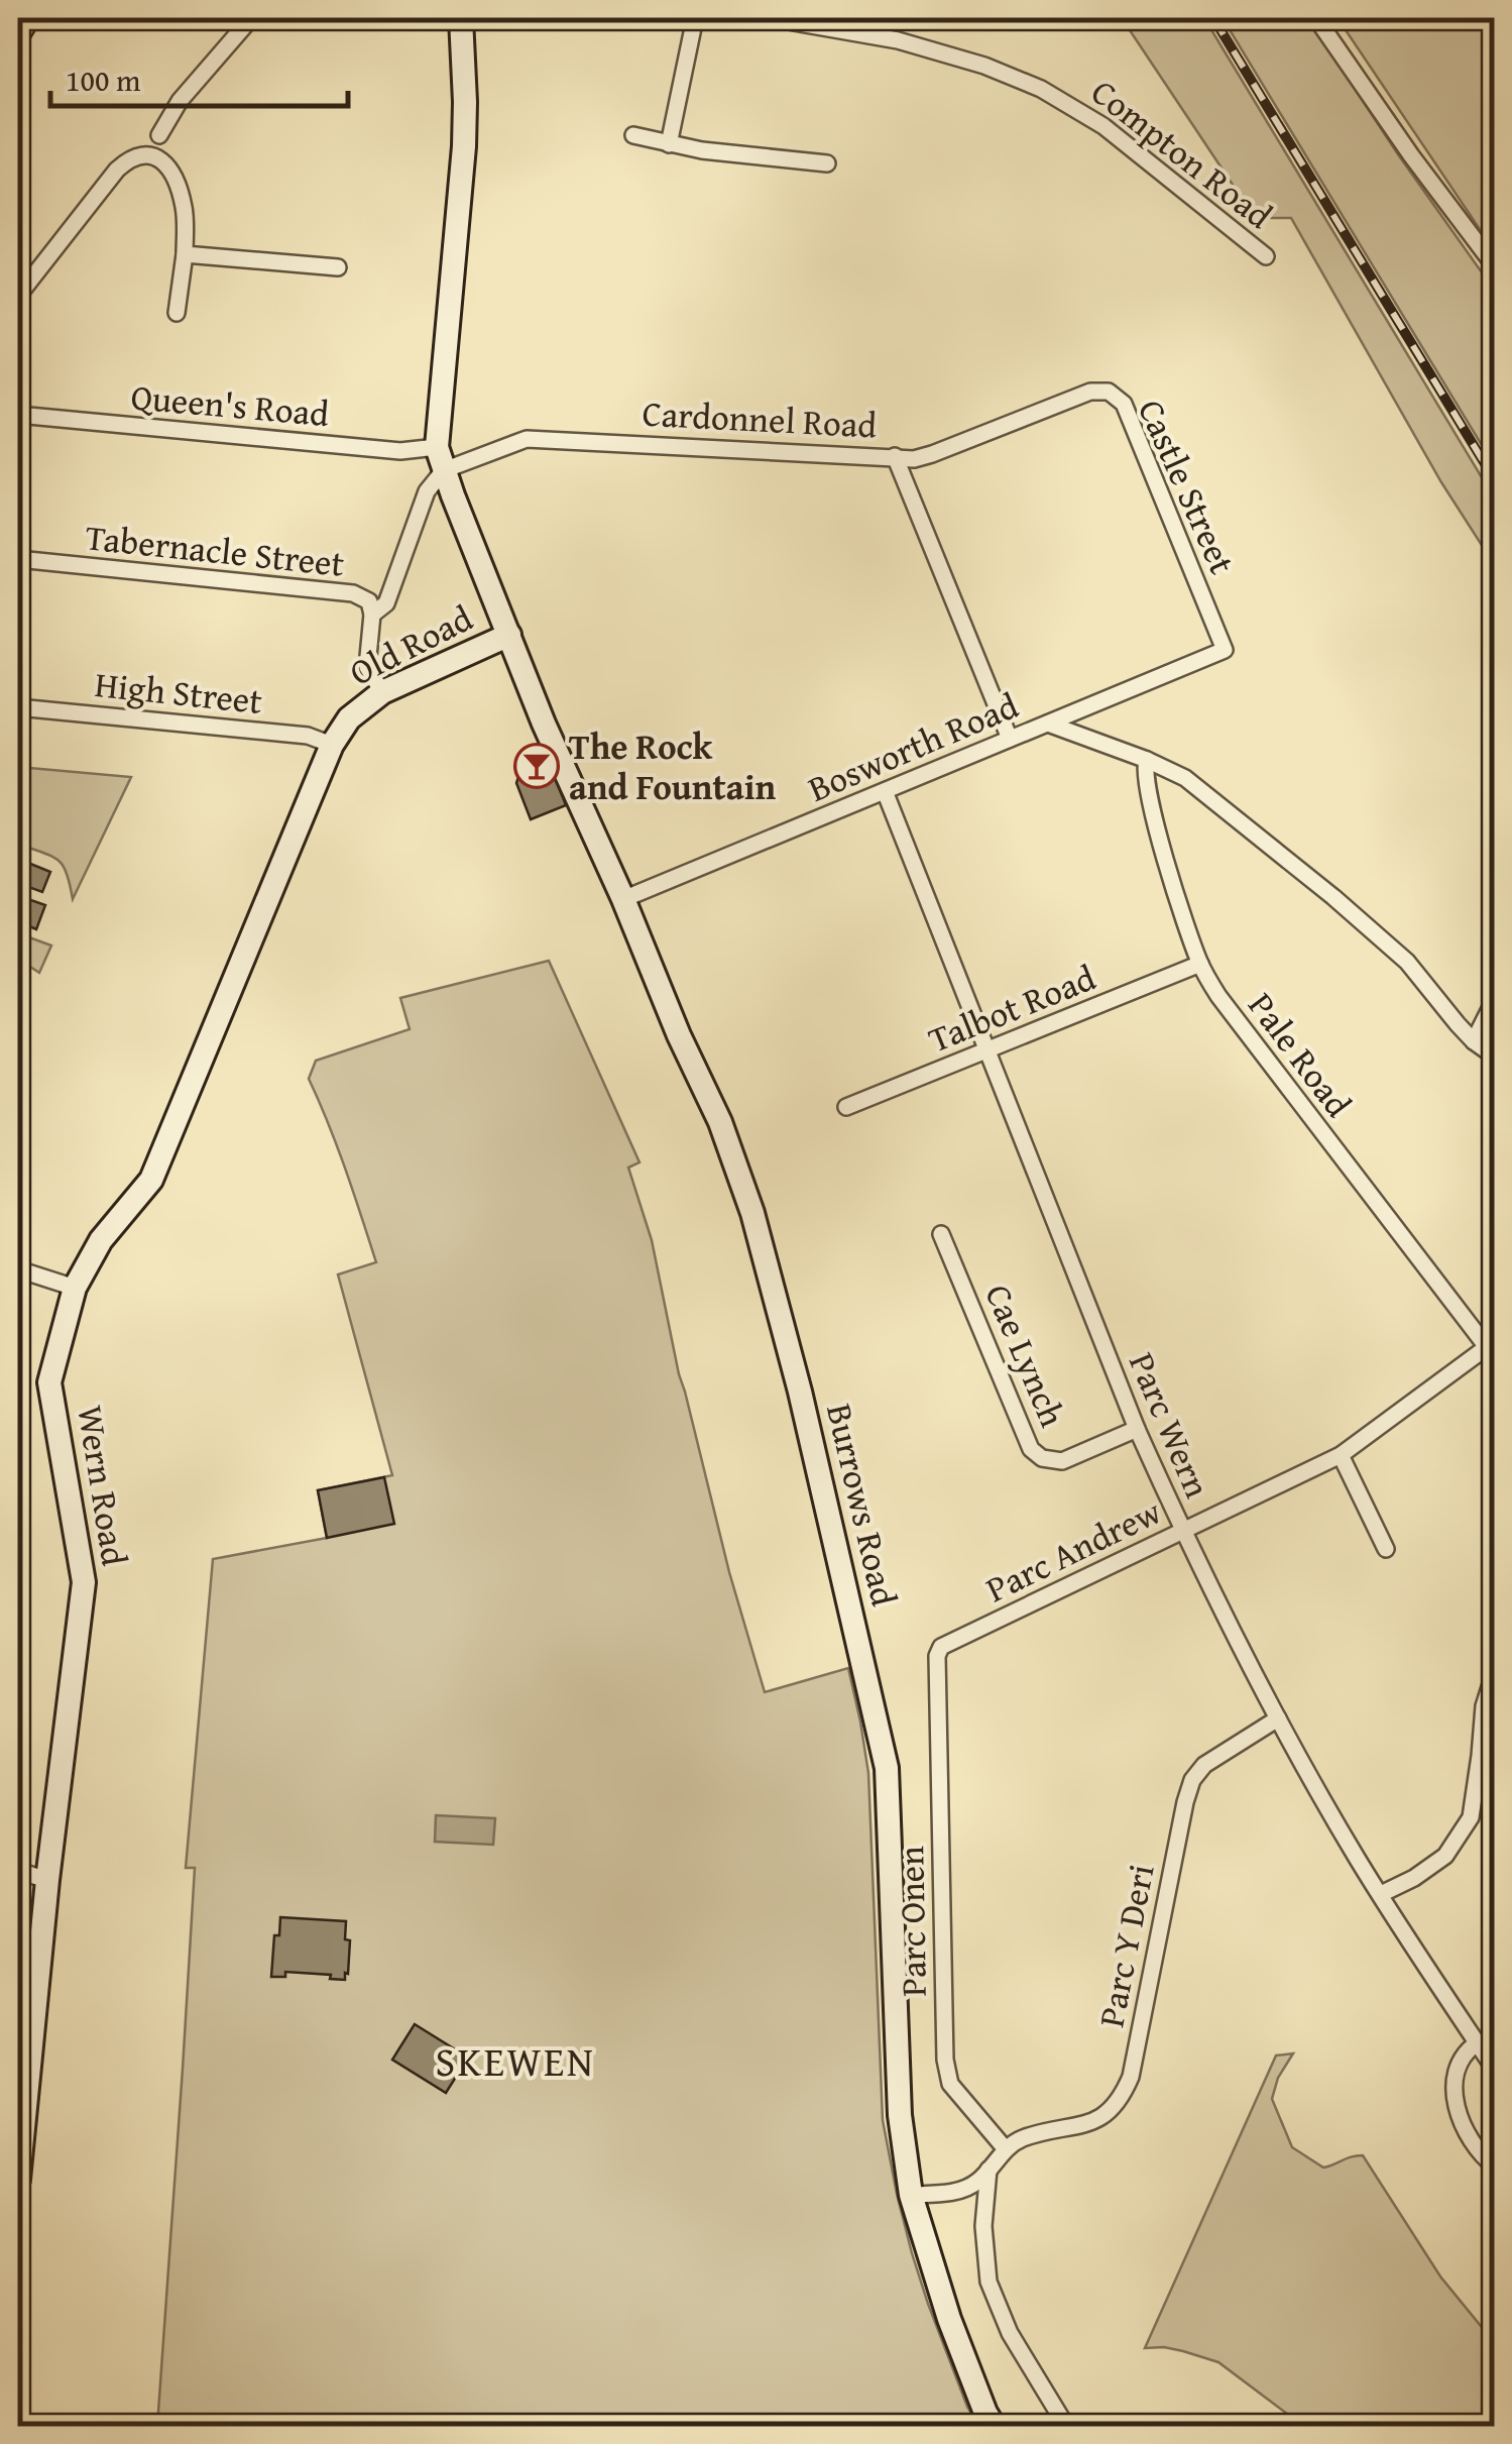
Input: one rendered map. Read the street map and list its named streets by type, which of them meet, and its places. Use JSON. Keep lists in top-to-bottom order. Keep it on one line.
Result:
{"streets":{"main road":["Old Road","Wern Road","Burrows Road"],"street":["Compton Road","Queen's Road","Cardonnel Road","Castle Street","Tabernacle Street","High Street","Bosworth Road","Talbot Road","Pale Road","Cae Lynch","Parc Wern","Parc Andrew","Parc Onen","Parc Y Deri"]},"crossings":[["Queen's Road","Cardonnel Road"],["Queen's Road","Old Road"],["Cardonnel Road","Castle Street"],["Cardonnel Road","Old Road"],["Cardonnel Road","Bosworth Road"],["Castle Street","Bosworth Road"],["Tabernacle Street","Old Road"],["Old Road","High Street"],["Old Road","Wern Road"],["Old Road","Burrows Road"],["Bosworth Road","Parc Wern"],["Bosworth Road","Burrows Road"],["Talbot Road","Pale Road"],["Talbot Road","Parc Wern"],["Pale Road","Parc Andrew"],["Cae Lynch","Parc Wern"],["Parc Wern","Parc Andrew"],["Parc Wern","Parc Y Deri"],["Parc Andrew","Parc Onen"],["Parc Onen","Parc Y Deri"]],"districts":["SKEWEN"],"places":{"bar":["The Rock and Fountain"]},"scale_bar":"100 m"}
